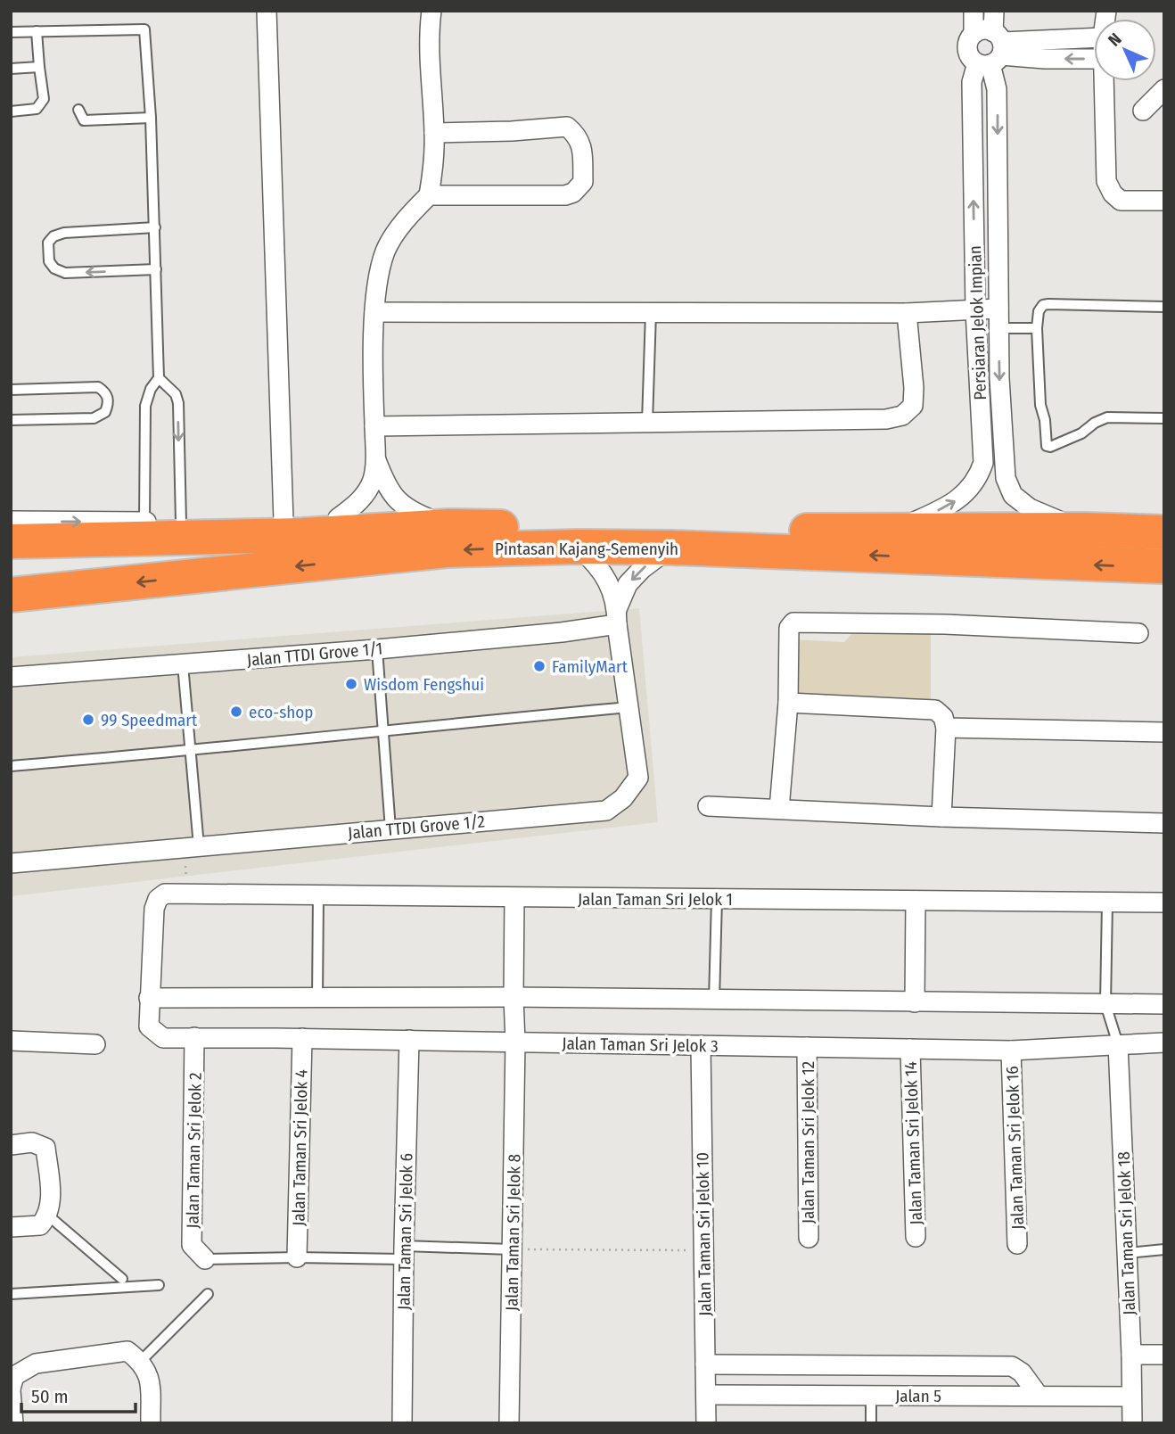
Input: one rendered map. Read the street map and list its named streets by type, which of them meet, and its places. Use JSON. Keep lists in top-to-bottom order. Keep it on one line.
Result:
{"streets":{"highway":["Pintasan Kajang-Semenyih"],"street":["Persiaran Jelok Impian","Jalan TTDI Grove 1/1","Jalan TTDI Grove 1/2","Jalan Taman Sri Jelok 1","Jalan Taman Sri Jelok 3","Jalan Taman Sri Jelok 12","Jalan Taman Sri Jelok 14","Jalan Taman Sri Jelok 4","Jalan Taman Sri Jelok 16","Jalan Taman Sri Jelok 2","Jalan Taman Sri Jelok 6","Jalan Taman Sri Jelok 8","Jalan Taman Sri Jelok 18","Jalan Taman Sri Jelok 10","Jalan 5"]},"crossings":[["Persiaran Jelok Impian","Pintasan Kajang-Semenyih"],["Pintasan Kajang-Semenyih","Jalan TTDI Grove 1/2"],["Jalan TTDI Grove 1/1","Jalan TTDI Grove 1/2"],["Jalan Taman Sri Jelok 1","Jalan Taman Sri Jelok 3"],["Jalan Taman Sri Jelok 1","Jalan Taman Sri Jelok 8"],["Jalan Taman Sri Jelok 3","Jalan Taman Sri Jelok 12"],["Jalan Taman Sri Jelok 3","Jalan Taman Sri Jelok 14"],["Jalan Taman Sri Jelok 3","Jalan Taman Sri Jelok 4"],["Jalan Taman Sri Jelok 3","Jalan Taman Sri Jelok 16"],["Jalan Taman Sri Jelok 3","Jalan Taman Sri Jelok 2"],["Jalan Taman Sri Jelok 3","Jalan Taman Sri Jelok 6"],["Jalan Taman Sri Jelok 3","Jalan Taman Sri Jelok 8"],["Jalan Taman Sri Jelok 3","Jalan Taman Sri Jelok 18"],["Jalan Taman Sri Jelok 3","Jalan Taman Sri Jelok 10"],["Jalan Taman Sri Jelok 18","Jalan 5"],["Jalan Taman Sri Jelok 10","Jalan 5"]],"places":["FamilyMart","Wisdom Fengshui","eco-shop","99 Speedmart"],"scale_bar":"50 m","north":"top left"}
